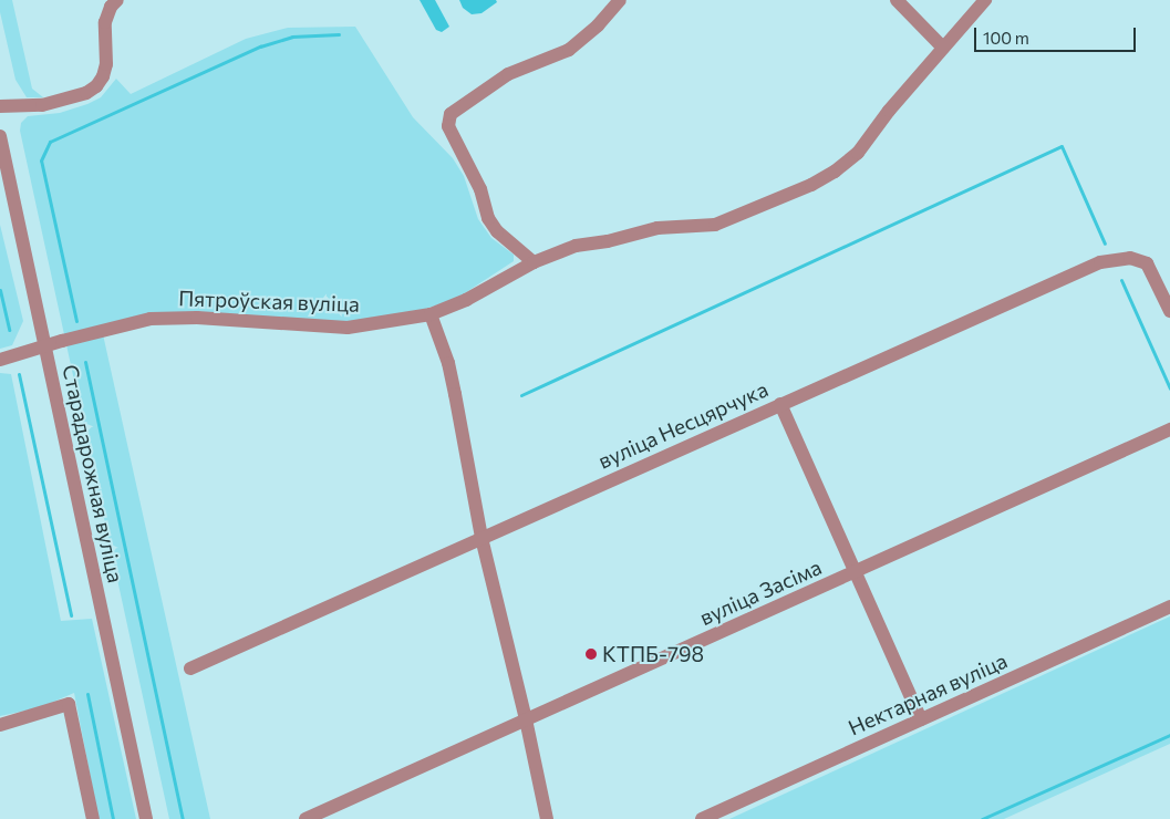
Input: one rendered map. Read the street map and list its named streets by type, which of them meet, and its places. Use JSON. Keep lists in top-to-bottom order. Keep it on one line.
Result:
{"streets":{"street":["Пятроўская вуліца","вуліца Несцярчука","Старадарожная вуліца","вуліца Засіма","Нектарная вуліца"]},"crossings":[["Пятроўская вуліца","Старадарожная вуліца"]],"places":["КТПБ-798"],"scale_bar":"100 m"}
